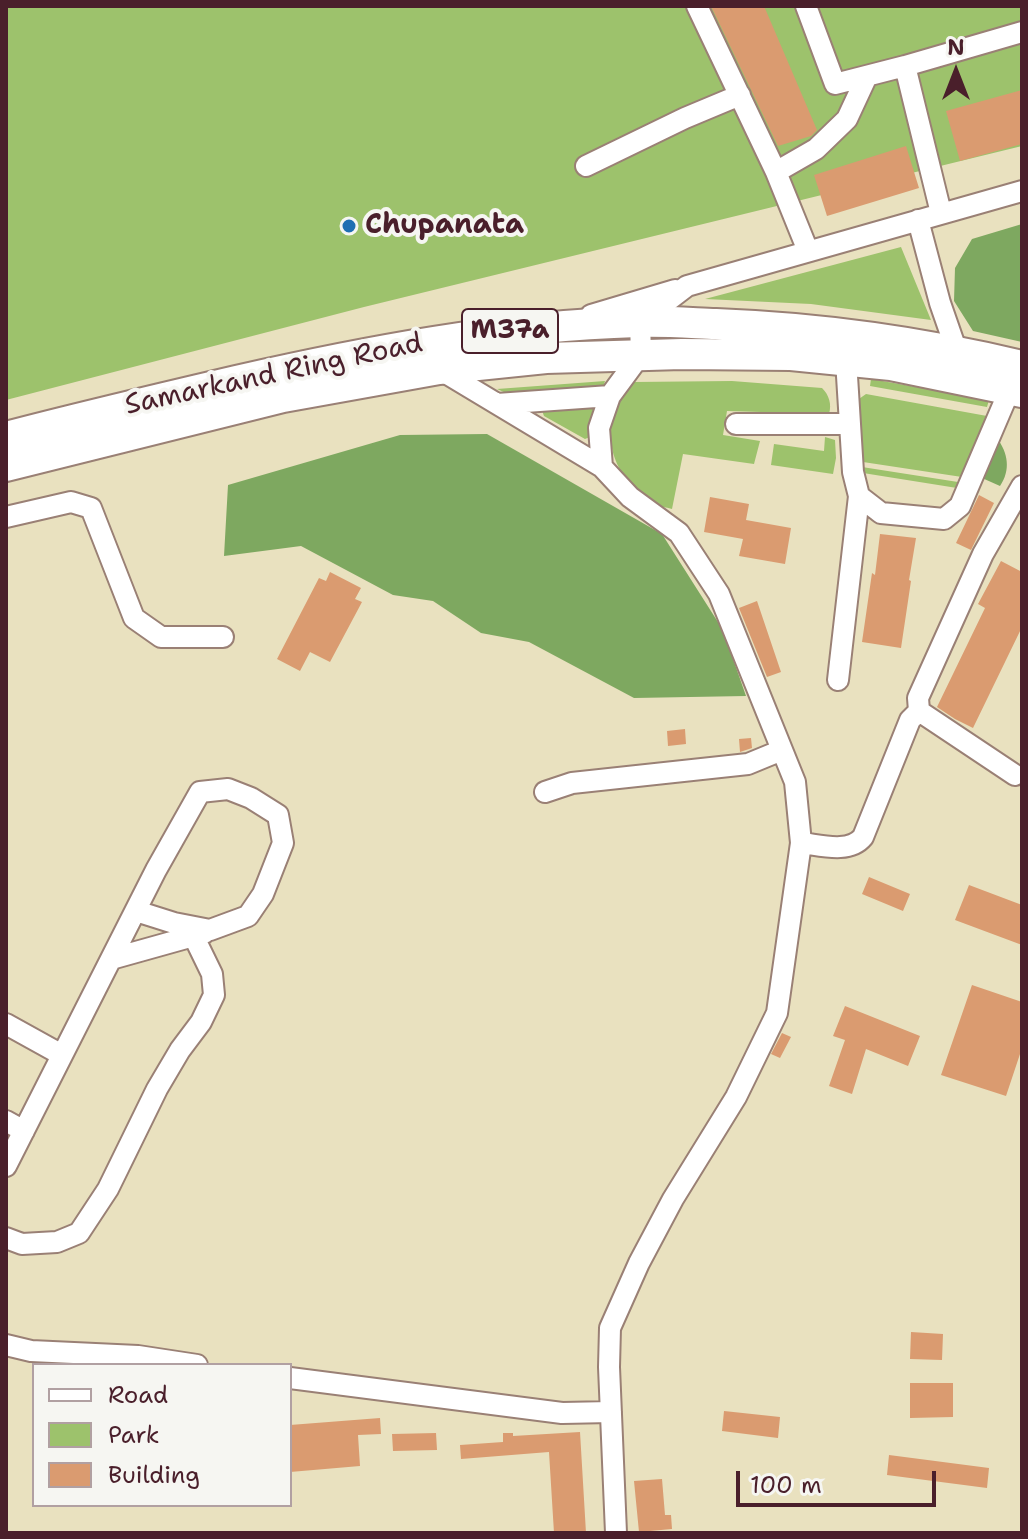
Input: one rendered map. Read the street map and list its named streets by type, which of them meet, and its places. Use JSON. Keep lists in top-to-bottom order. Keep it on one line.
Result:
{"streets":{"highway":["M37a","Samarkand Ring Road"]},"places":["Chupanata"],"legend":["Road","Park","Building"],"scale_bar":"100 m","north":"top"}
